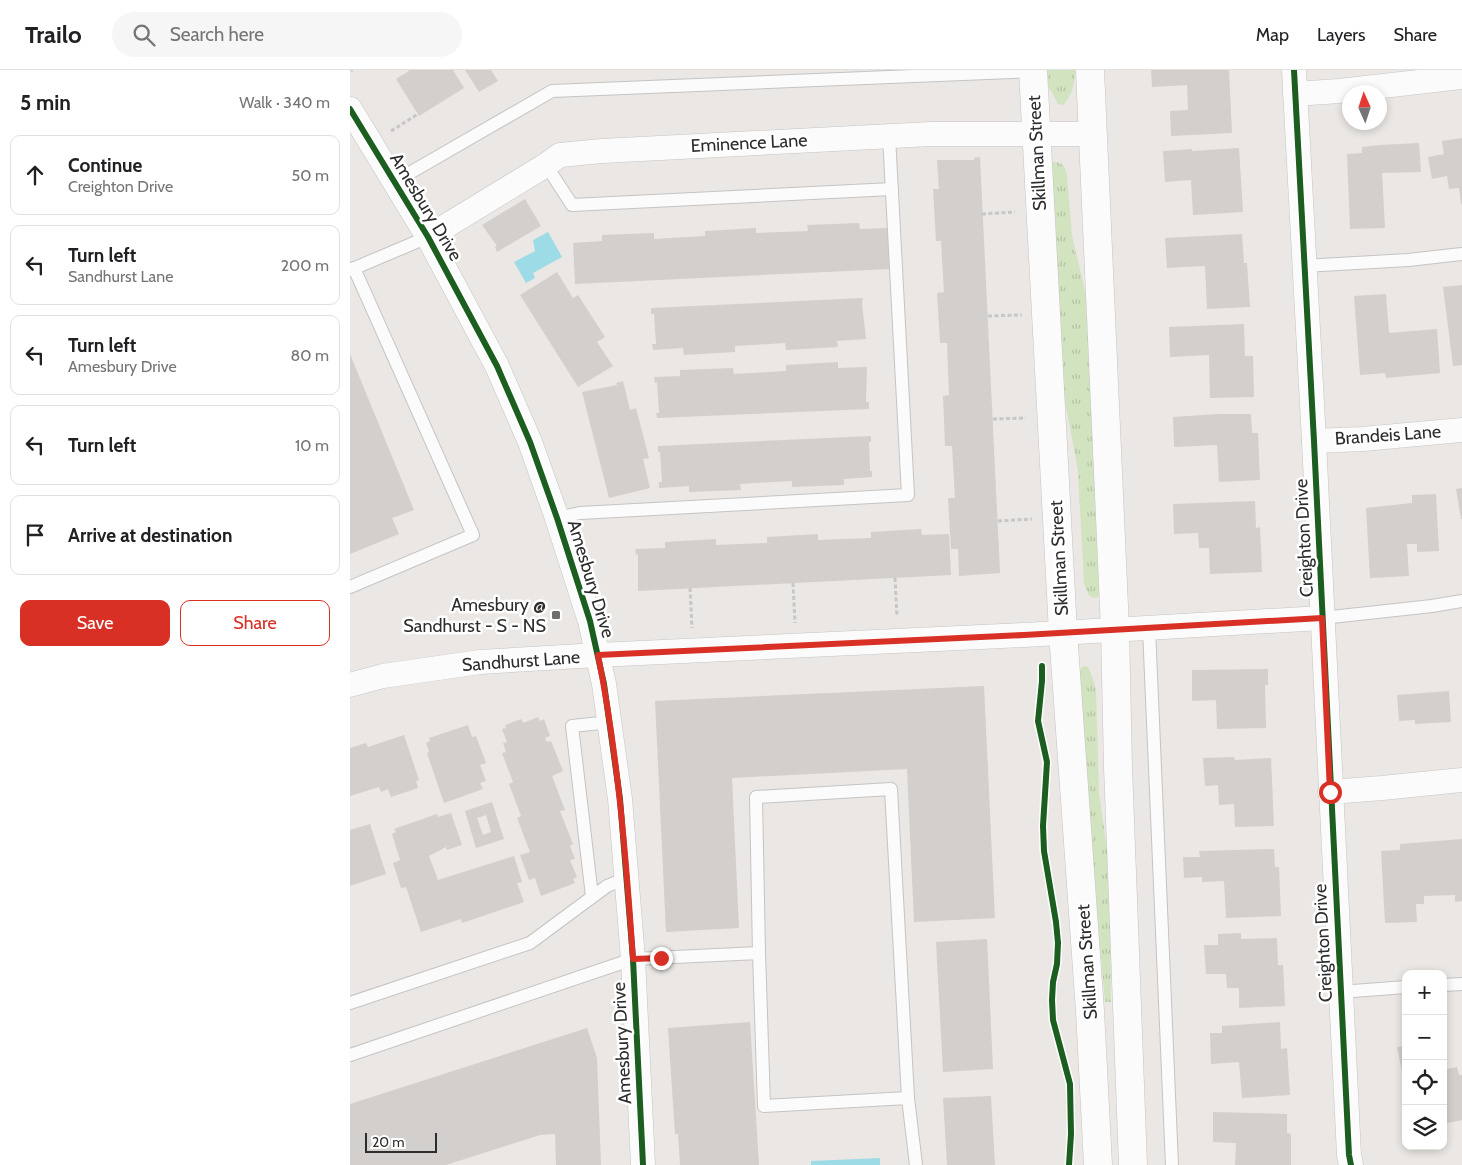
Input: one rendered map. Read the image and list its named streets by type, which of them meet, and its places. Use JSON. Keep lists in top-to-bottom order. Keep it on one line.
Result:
{"streets":{"main road":["Skillman Street"],"street":["Eminence Lane","Amesbury Drive","Brandeis Lane","Creighton Drive","Sandhurst Lane"]},"crossings":[["Eminence Lane","Skillman Street"],["Eminence Lane","Amesbury Drive"],["Skillman Street","Sandhurst Lane"],["Amesbury Drive","Sandhurst Lane"],["Brandeis Lane","Creighton Drive"],["Creighton Drive","Sandhurst Lane"]],"places":{"transit":["Amesbury @ Sandhurst - S - NS"]},"scale_bar":"20 m","north":"top","page":{"header":"Trailo","search":"Search here","nav":["Map","Layers","Share"],"heading":["5 min","Walk · 340 m"],"list":[["Continue","Creighton Drive","50 m"],["Turn left","Sandhurst Lane","200 m"],["Turn left","Amesbury Drive","80 m"],["Turn left","10 m"],"Arrive at destination"],"buttons":["Save","Share"],"map_buttons":["+","−"],"scale":"20 m"}}
